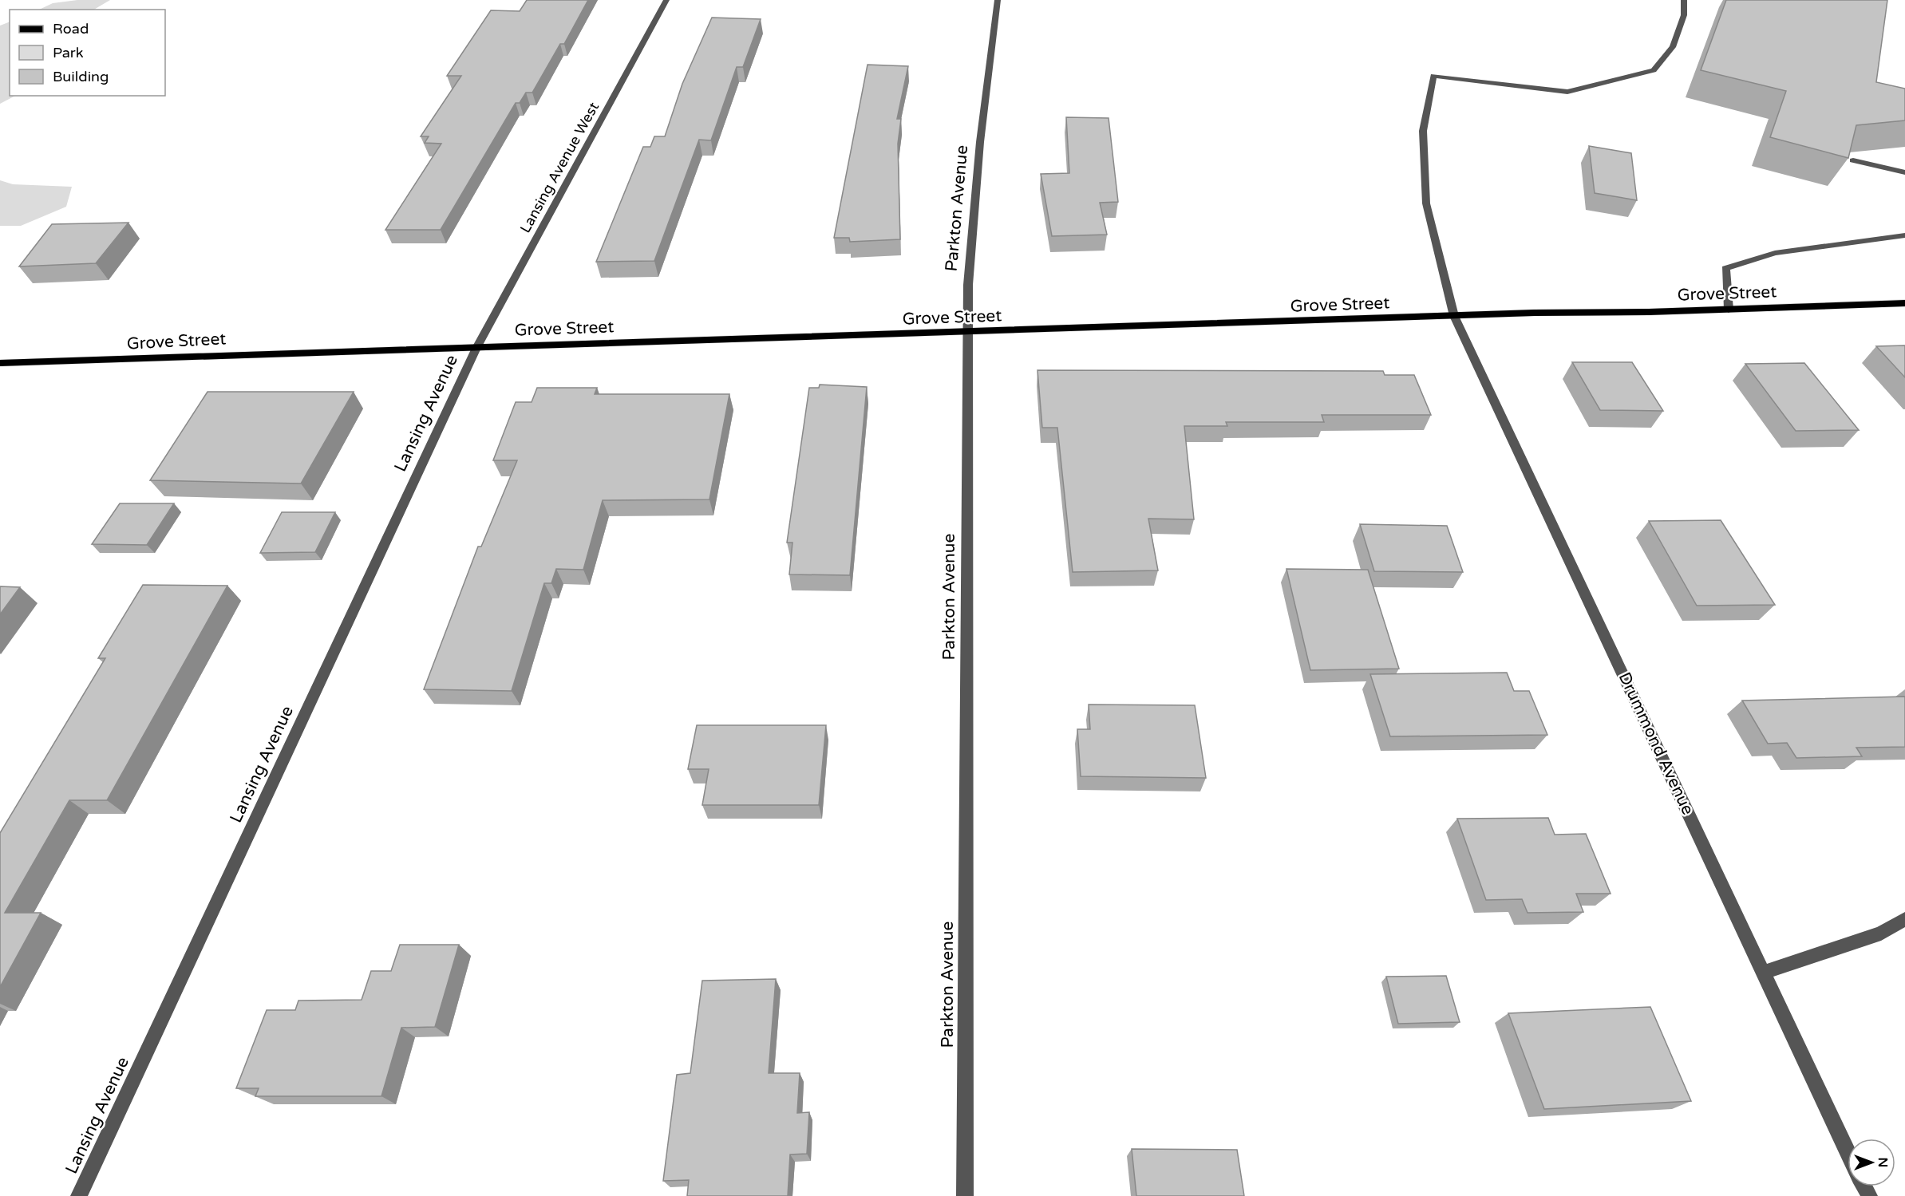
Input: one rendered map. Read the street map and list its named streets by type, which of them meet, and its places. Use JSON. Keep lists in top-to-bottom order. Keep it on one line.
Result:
{"streets":{"main road":["Grove Street"],"street":["Lansing Avenue West","Parkton Avenue","Lansing Avenue","Drummond Avenue"]},"crossings":[["Lansing Avenue West","Grove Street"],["Lansing Avenue West","Lansing Avenue"],["Parkton Avenue","Grove Street"],["Grove Street","Lansing Avenue"],["Grove Street","Drummond Avenue"]],"legend":["Road","Park","Building"],"north":"right"}
